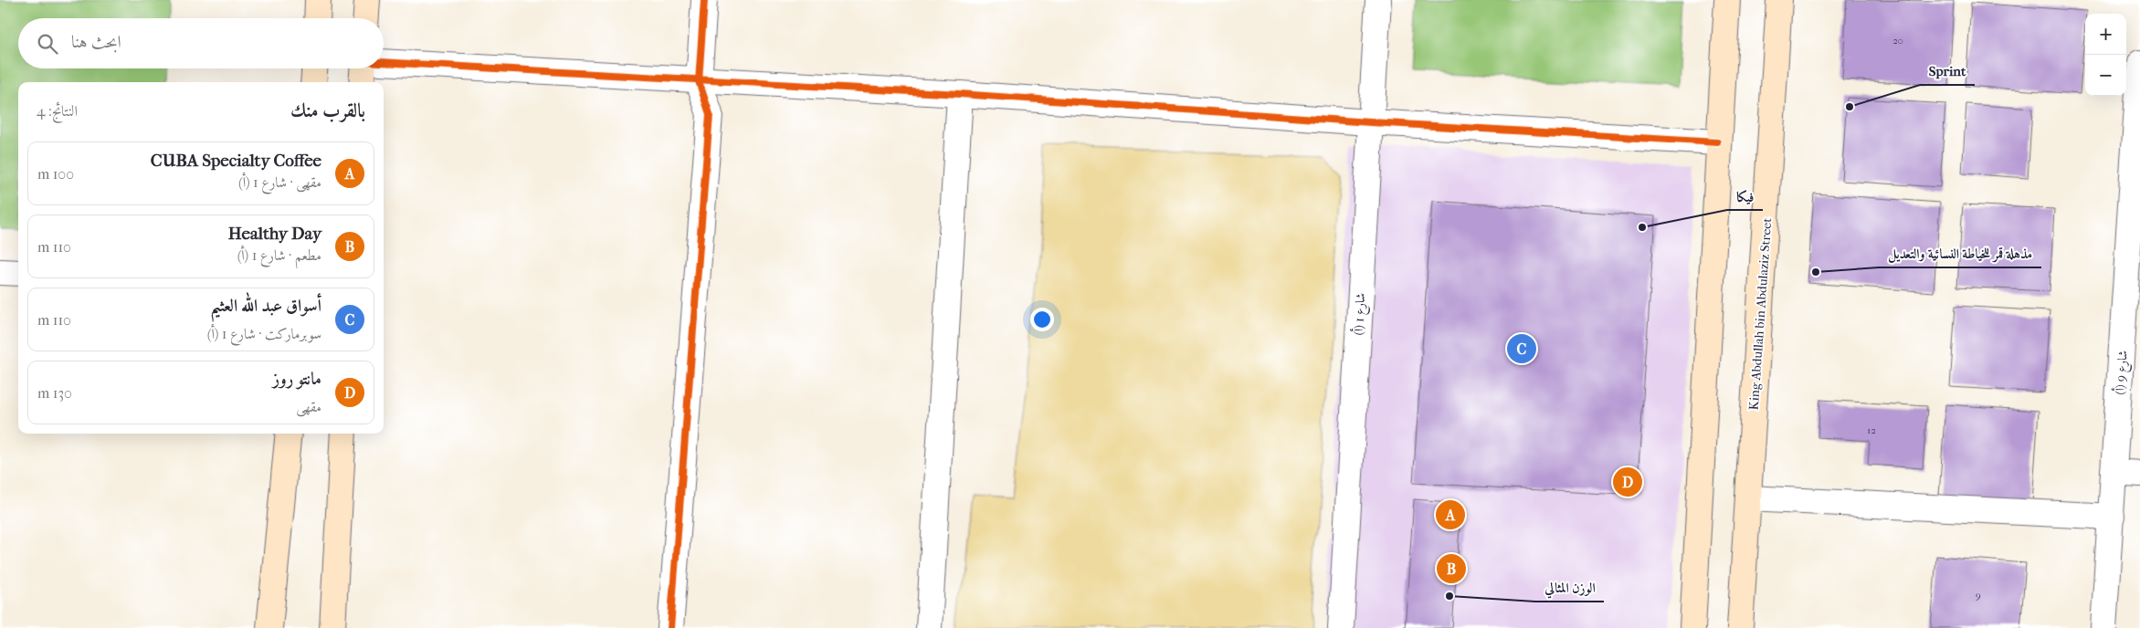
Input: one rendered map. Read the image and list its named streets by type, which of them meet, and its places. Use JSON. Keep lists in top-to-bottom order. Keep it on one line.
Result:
{"streets":{"main road":["King Abdullah bin Abdulaziz Street"],"street":["شارع 1 (أ)","شارع 9 (أ)"]},"places":["Sprint","فيكا","مذهلة قمر للخياطة النسائية والتعديل","الوزن المثالي"],"house_numbers":["20","12","9"],"page":{"map_buttons":["+","−"],"search":"ابحث هنا","heading":["بالقرب منك","النتائج: 4"],"list":[{"mark":"A","name":"CUBA Specialty Coffee","note":"مقهى · شارع 1 (أ)","value":"100 m"},{"mark":"B","name":"Healthy Day","note":"مطعم · شارع 1 (أ)","value":"110 m"},{"mark":"C","name":"أسواق عبد الله العثيم","note":"سوبرماركت · شارع 1 (أ)","value":"110 m"},{"mark":"D","name":"مانتو روز","note":"مقهى","value":"130 m"}],"pins":["C","D","A","B"]}}
